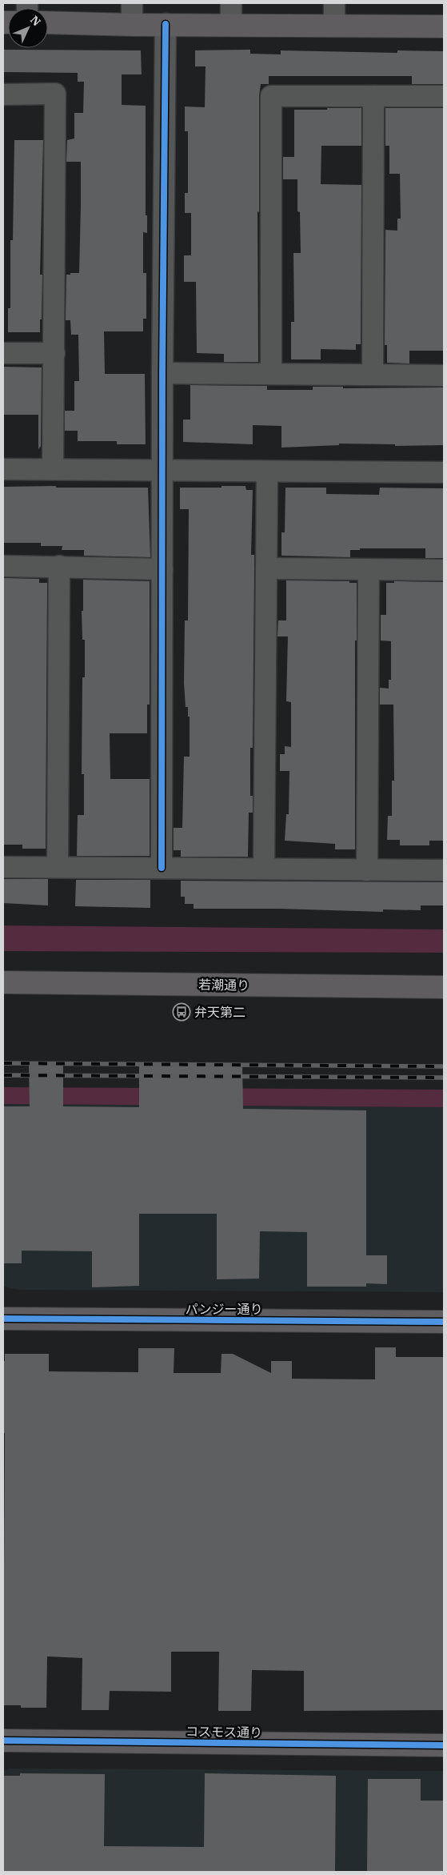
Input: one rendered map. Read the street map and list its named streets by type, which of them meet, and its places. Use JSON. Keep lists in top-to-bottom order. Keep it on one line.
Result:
{"streets":{"street":["若潮通り","パンジー通り","コスモス通り"]},"places":{"bus stop":["弁天第二"]},"north":"top right"}
